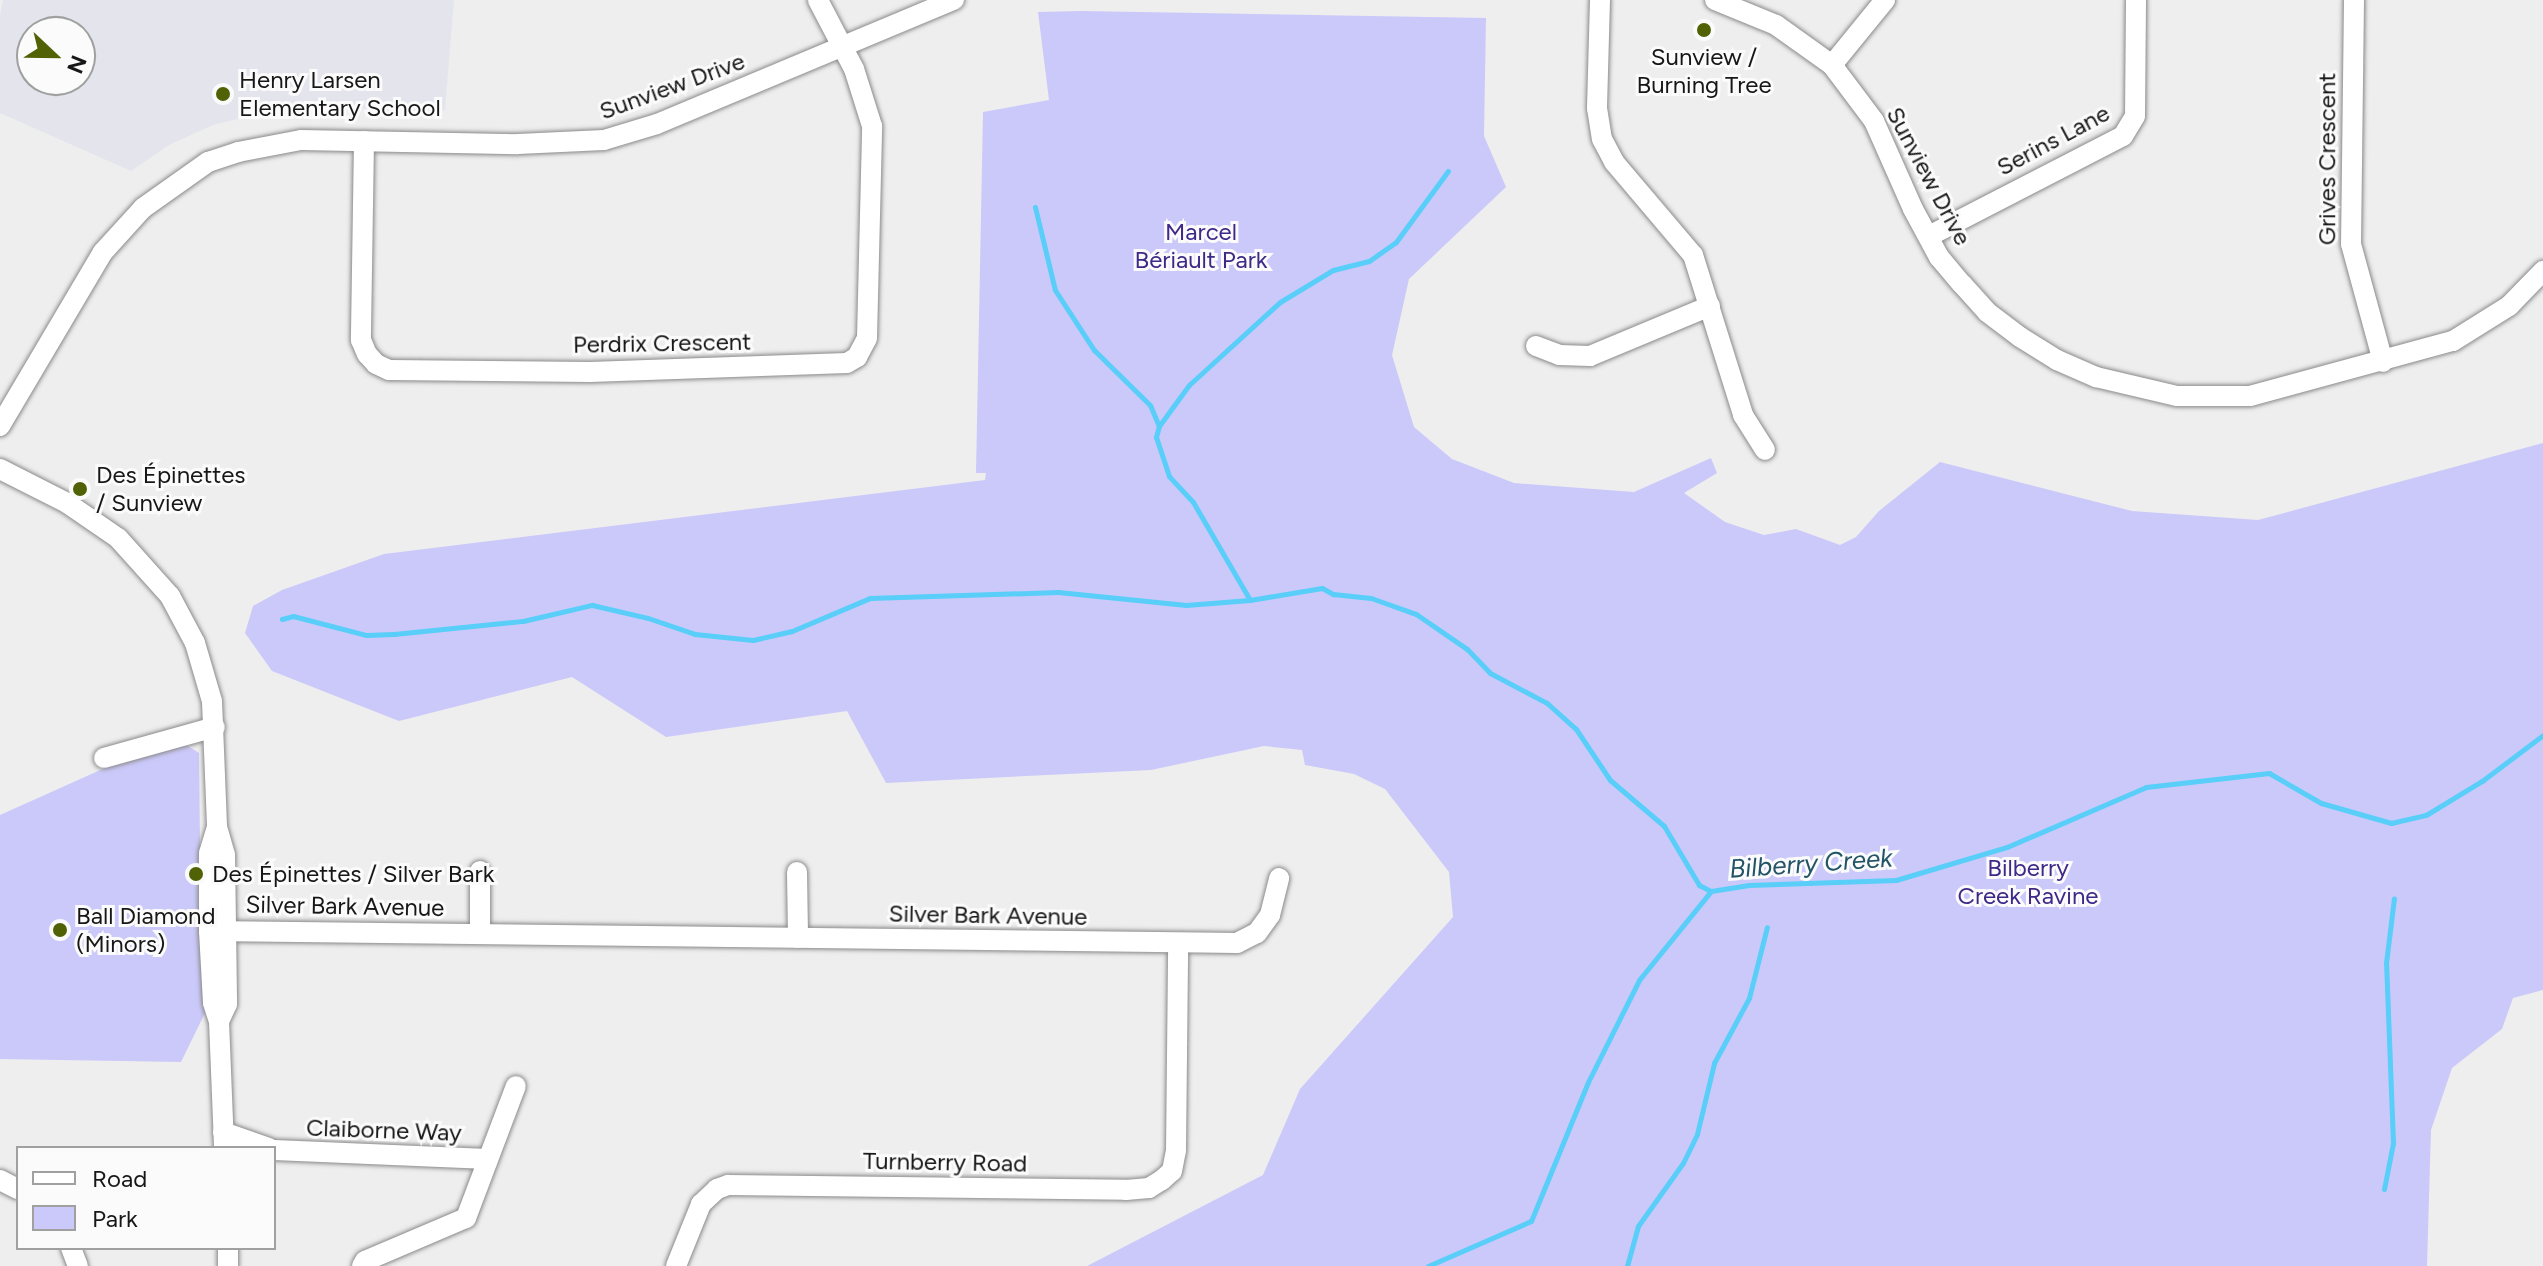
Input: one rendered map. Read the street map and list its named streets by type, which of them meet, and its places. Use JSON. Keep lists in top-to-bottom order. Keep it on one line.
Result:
{"streets":{"street":["Sunview Drive","Serins Lane","Grives Crescent","Perdrix Crescent","Silver Bark Avenue","Claiborne Way","Turnberry Road"]},"crossings":[["Sunview Drive","Serins Lane"],["Sunview Drive","Grives Crescent"],["Sunview Drive","Perdrix Crescent"],["Silver Bark Avenue","Turnberry Road"]],"water":["Bilberry Creek"],"parks":["Marcel Bériault Park","Bilberry Creek Ravine"],"places":["Sunview / Burning Tree","Henry Larsen Elementary School","Des Épinettes / Sunview","Des Épinettes / Silver Bark","Ball Diamond (Minors)"],"legend":["Road","Park"],"north":"right"}
